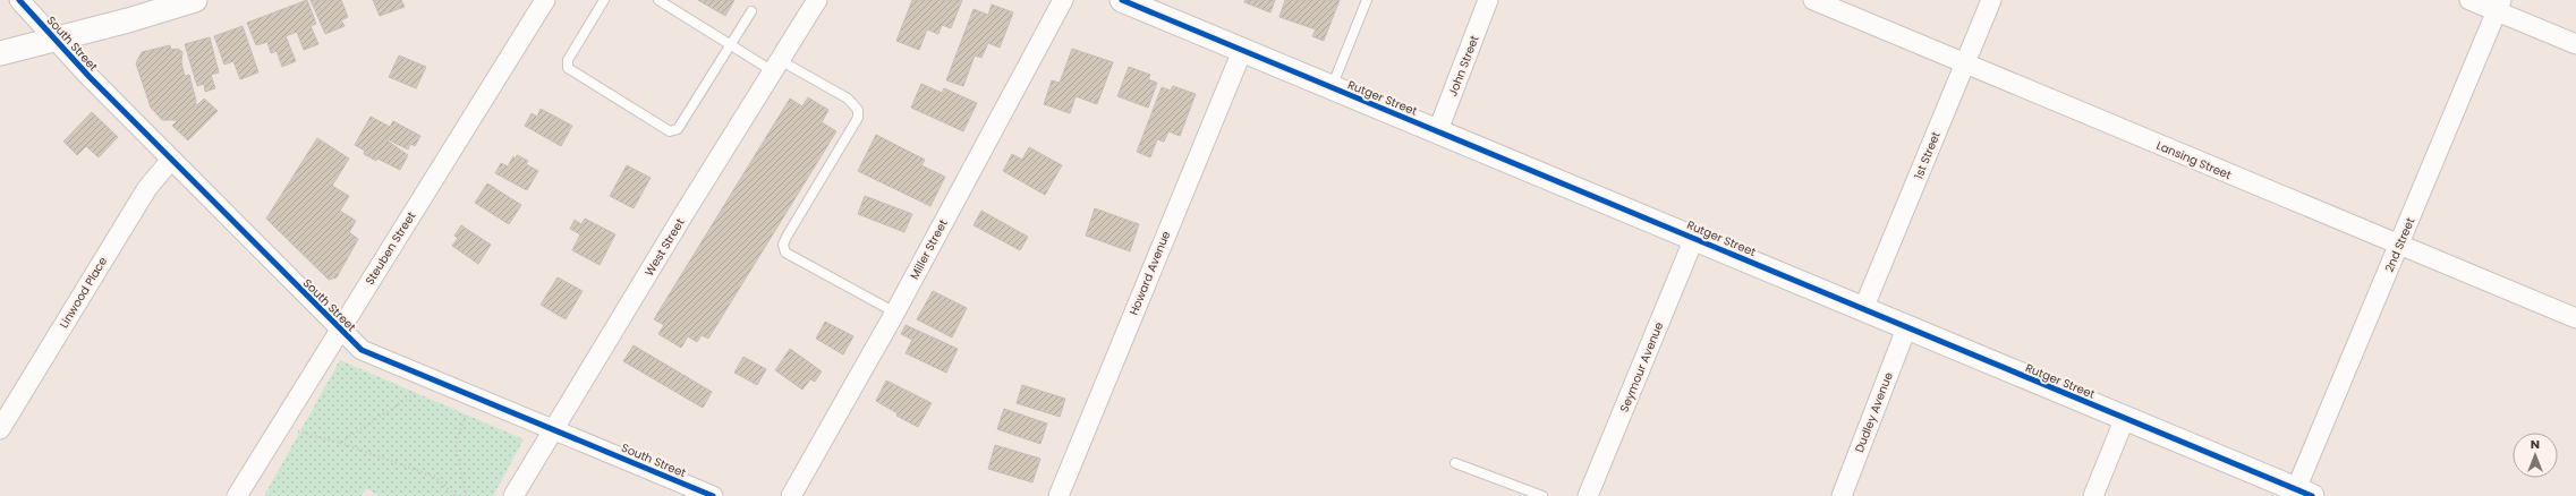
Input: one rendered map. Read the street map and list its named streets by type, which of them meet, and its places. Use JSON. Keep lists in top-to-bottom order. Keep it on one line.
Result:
{"streets":{"street":["South Street","John Street","Rutger Street","1st Street","Lansing Street","2nd Street","West Street","Steuben Street","Miller Street","Howard Avenue","Linwood Place","Seymour Avenue","Dudley Avenue"]},"crossings":[["South Street","West Street"],["South Street","Steuben Street"],["South Street","Linwood Place"],["John Street","Rutger Street"],["Rutger Street","1st Street"],["Rutger Street","2nd Street"],["Rutger Street","Howard Avenue"],["Rutger Street","Seymour Avenue"],["Rutger Street","Dudley Avenue"],["1st Street","Lansing Street"],["Lansing Street","2nd Street"]],"north":"top"}
